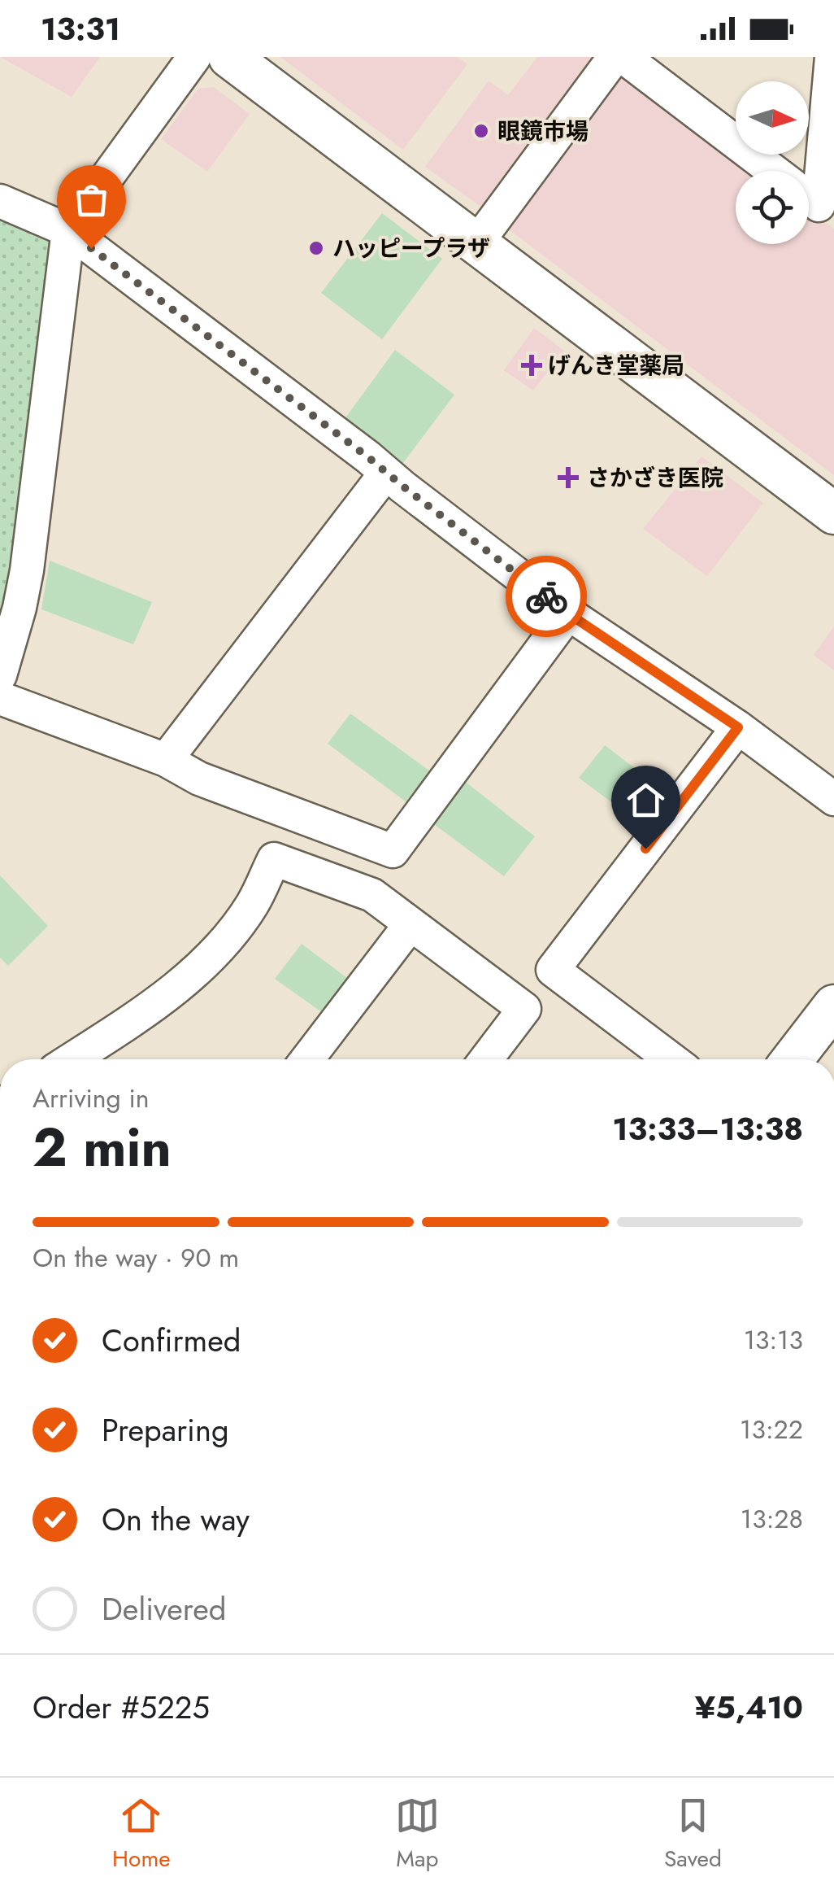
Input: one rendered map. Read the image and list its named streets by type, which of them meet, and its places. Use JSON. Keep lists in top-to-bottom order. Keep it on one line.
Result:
{"places":{"other":["眼鏡市場","ハッピープラザ"],"health":["げんき堂薬局","さかざき医院"]},"north":"right","page":{"status":"13:31","heading":["2 min","Arriving in","13:33–13:38"],"panel":["Order #5225","¥5,410"],"bar":"On the way · 90 m","list":[["Confirmed","13:13"],["Preparing","13:22"],["On the way","13:28"],"Delivered"],"tabs":["Home","Map","Saved"]}}
